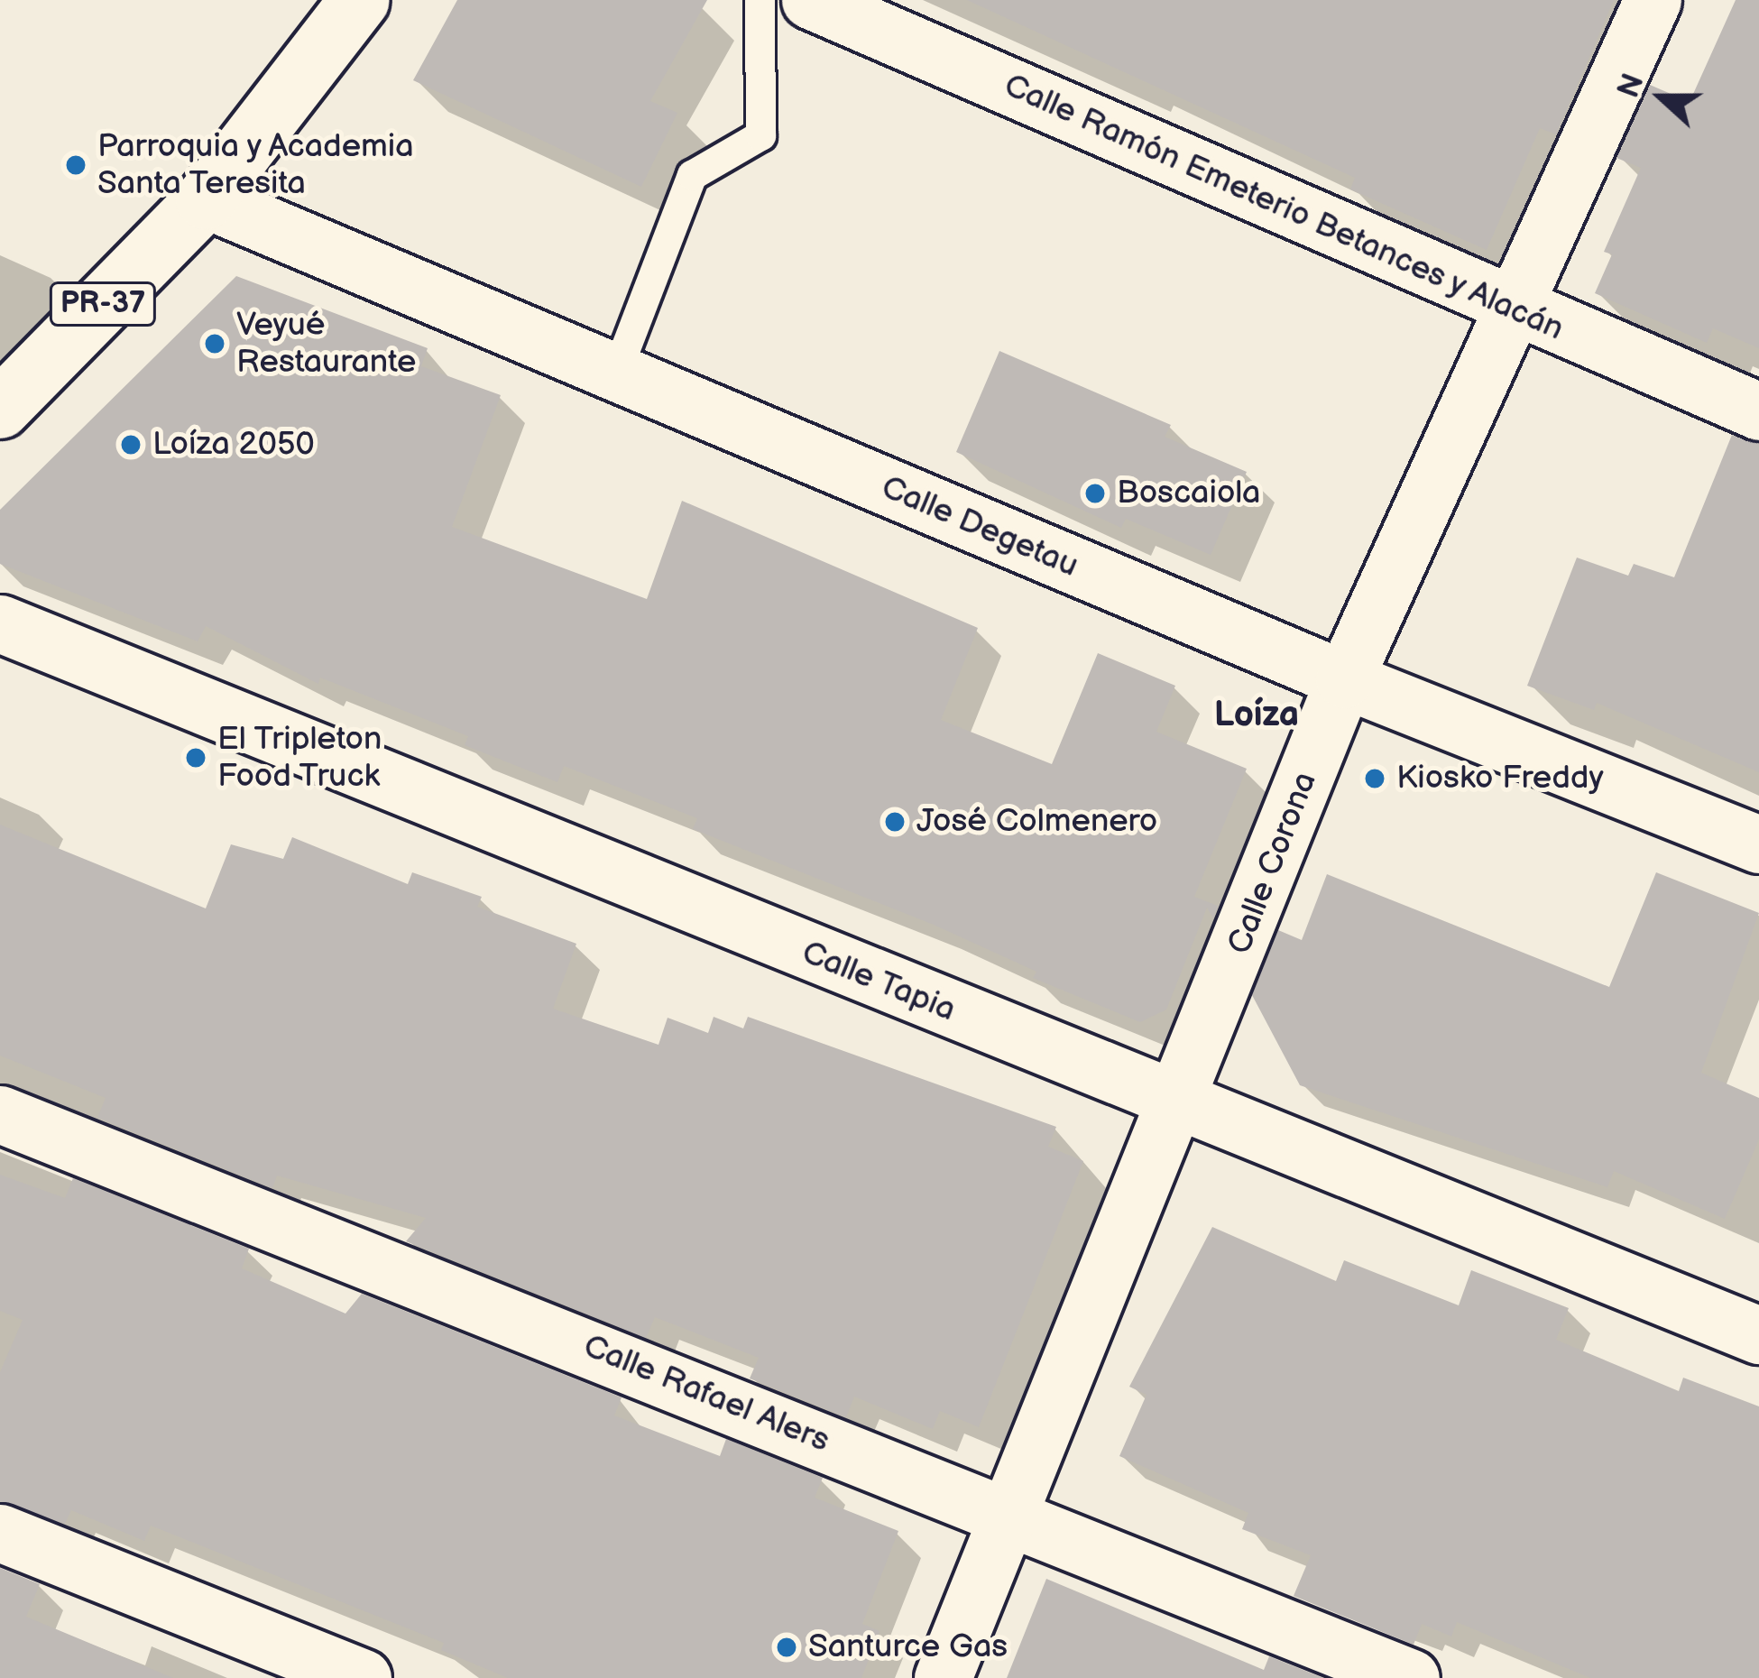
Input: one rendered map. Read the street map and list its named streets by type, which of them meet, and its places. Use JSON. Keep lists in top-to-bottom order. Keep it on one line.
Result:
{"streets":{"main road":["PR-37"],"street":["Calle Ramón Emeterio Betances y Alacán","Calle Degetau","Calle Corona","Calle Tapia","Calle Rafael Alers"]},"crossings":[["Calle Ramón Emeterio Betances y Alacán","Calle Corona"],["PR-37","Calle Degetau"],["Calle Degetau","Calle Corona"],["Calle Corona","Calle Tapia"],["Calle Corona","Calle Rafael Alers"]],"districts":["Loíza"],"places":["Parroquia y Academia Santa Teresita","Veyué Restaurante","Loíza 2050","Boscaiola","El Tripleton Food Truck","Kiosko Freddy","José Colmenero","Santurce Gas"],"north":"left"}
